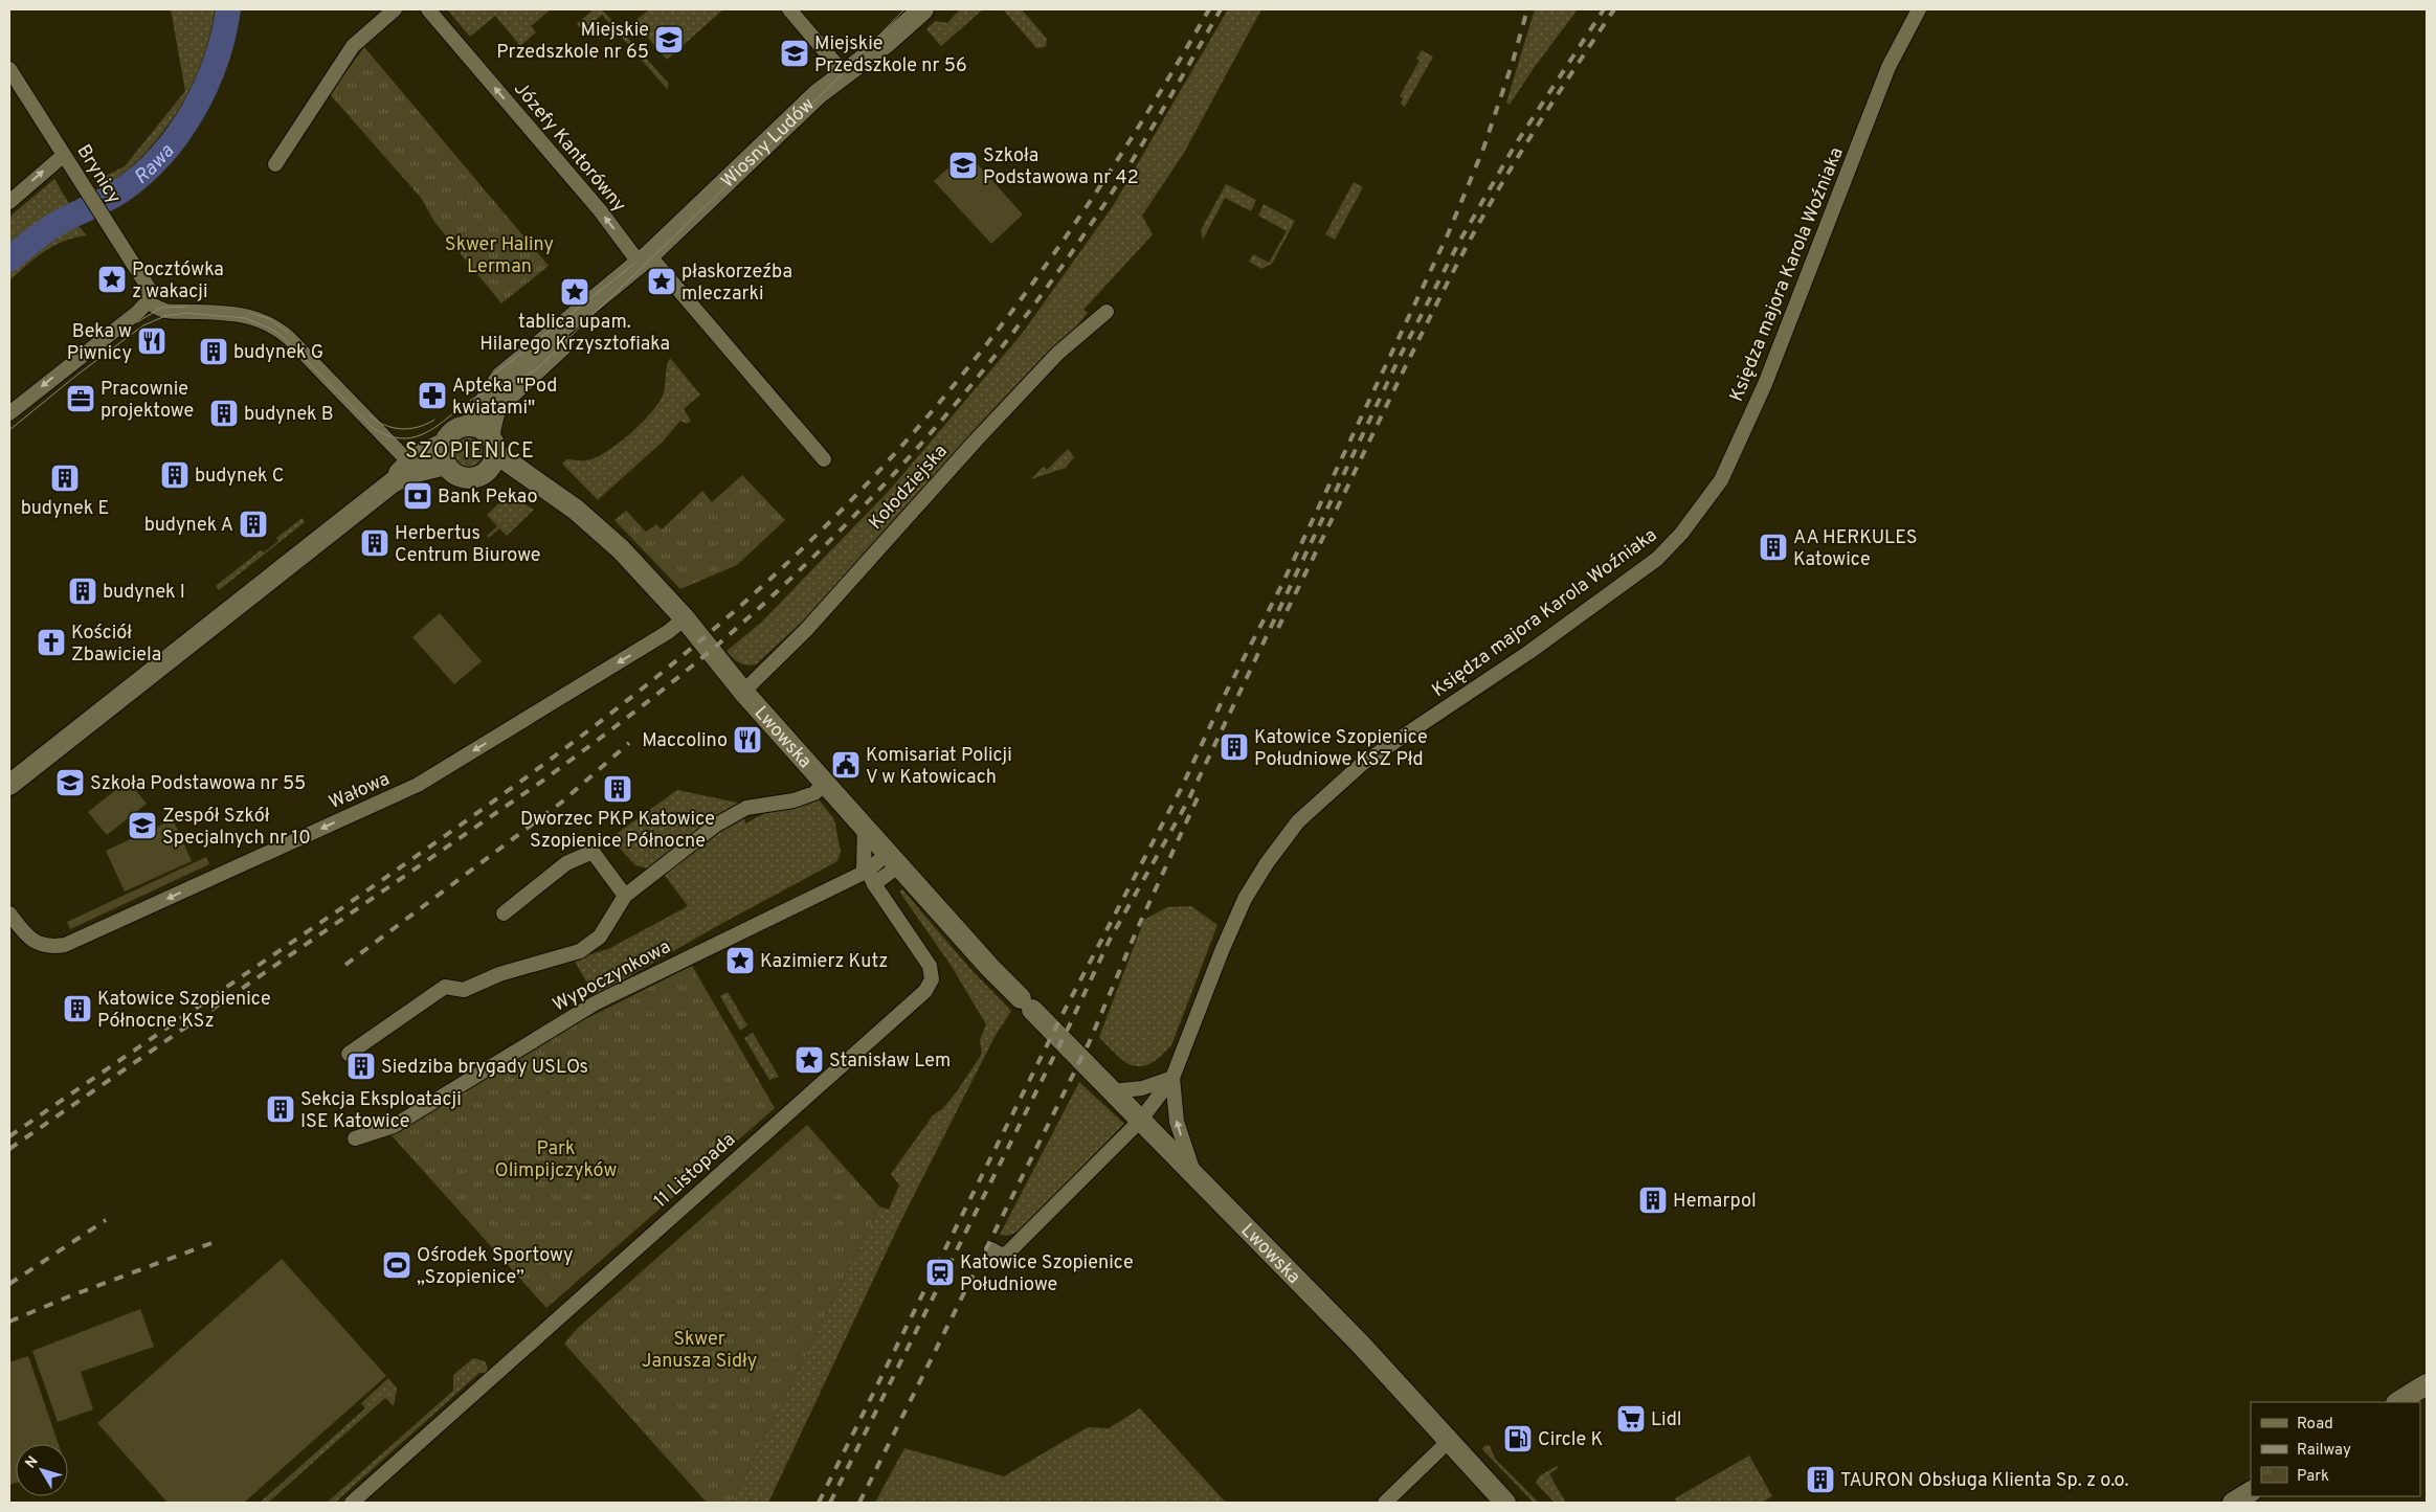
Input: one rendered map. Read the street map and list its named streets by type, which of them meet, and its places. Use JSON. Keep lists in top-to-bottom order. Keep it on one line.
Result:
{"streets":{"street":["Wiosny Ludów","Józefy Kantorówny","Brynicy","Księdza majora Karola Woźniaka","Kołodziejska","Lwowska","Wałowa","Wypoczynkowa","11 Listopada"]},"crossings":[["Wiosny Ludów","Józefy Kantorówny"],["Wiosny Ludów","Lwowska"],["Księdza majora Karola Woźniaka","Lwowska"],["Kołodziejska","Lwowska"],["Lwowska","Wałowa"],["Lwowska","Wypoczynkowa"],["Wypoczynkowa","11 Listopada"]],"one_way":["Józefy Kantorówny","Wałowa"],"districts":["SZOPIENICE"],"water":["Rawa"],"parks":["Skwer Haliny Lerman","Park Olimpijczyków","Skwer Janusza Sidły"],"places":{"school or university":["Miejskie Przedszkole nr 65","Miejskie Przedszkole nr 56","Szkoła Podstawowa nr 42","Szkoła Podstawowa nr 55","Zespół Szkół Specjalnych nr 10"],"place":["Pocztówka z wakacji","płaskorzeźba mleczarki","tablica upam. Hilarego Krzysztofiaka","Kazimierz Kutz","Stanisław Lem"],"restaurant":["Beka w Piwnicy","Maccolino"],"building":["budynek G","budynek B","budynek C","budynek E","budynek A","Herbertus Centrum Biurowe","AA HERKULES Katowice","budynek I","Katowice Szopienice Południowe KSZ Płd","Dworzec PKP Katowice Szopienice Północne","Katowice Szopienice Północne KSz","Siedziba brygady USLOs","Sekcja Eksploatacji ISE Katowice","Hemarpol","TAURON Obsługa Klienta Sp. z o.o."],"pharmacy":["Apteka \"Pod kwiatami\""],"office":["Pracownie projektowe"],"bank":["Bank Pekao"],"church":["Kościół Zbawiciela"],"public building":["Komisariat Policji V w Katowicach"],"sports":["Ośrodek Sportowy „Szopienice”"],"station":["Katowice Szopienice Południowe"],"supermarket":["Lidl"],"fuel station":["Circle K"]},"legend":["Road","Railway","Park"],"north":"top left"}
